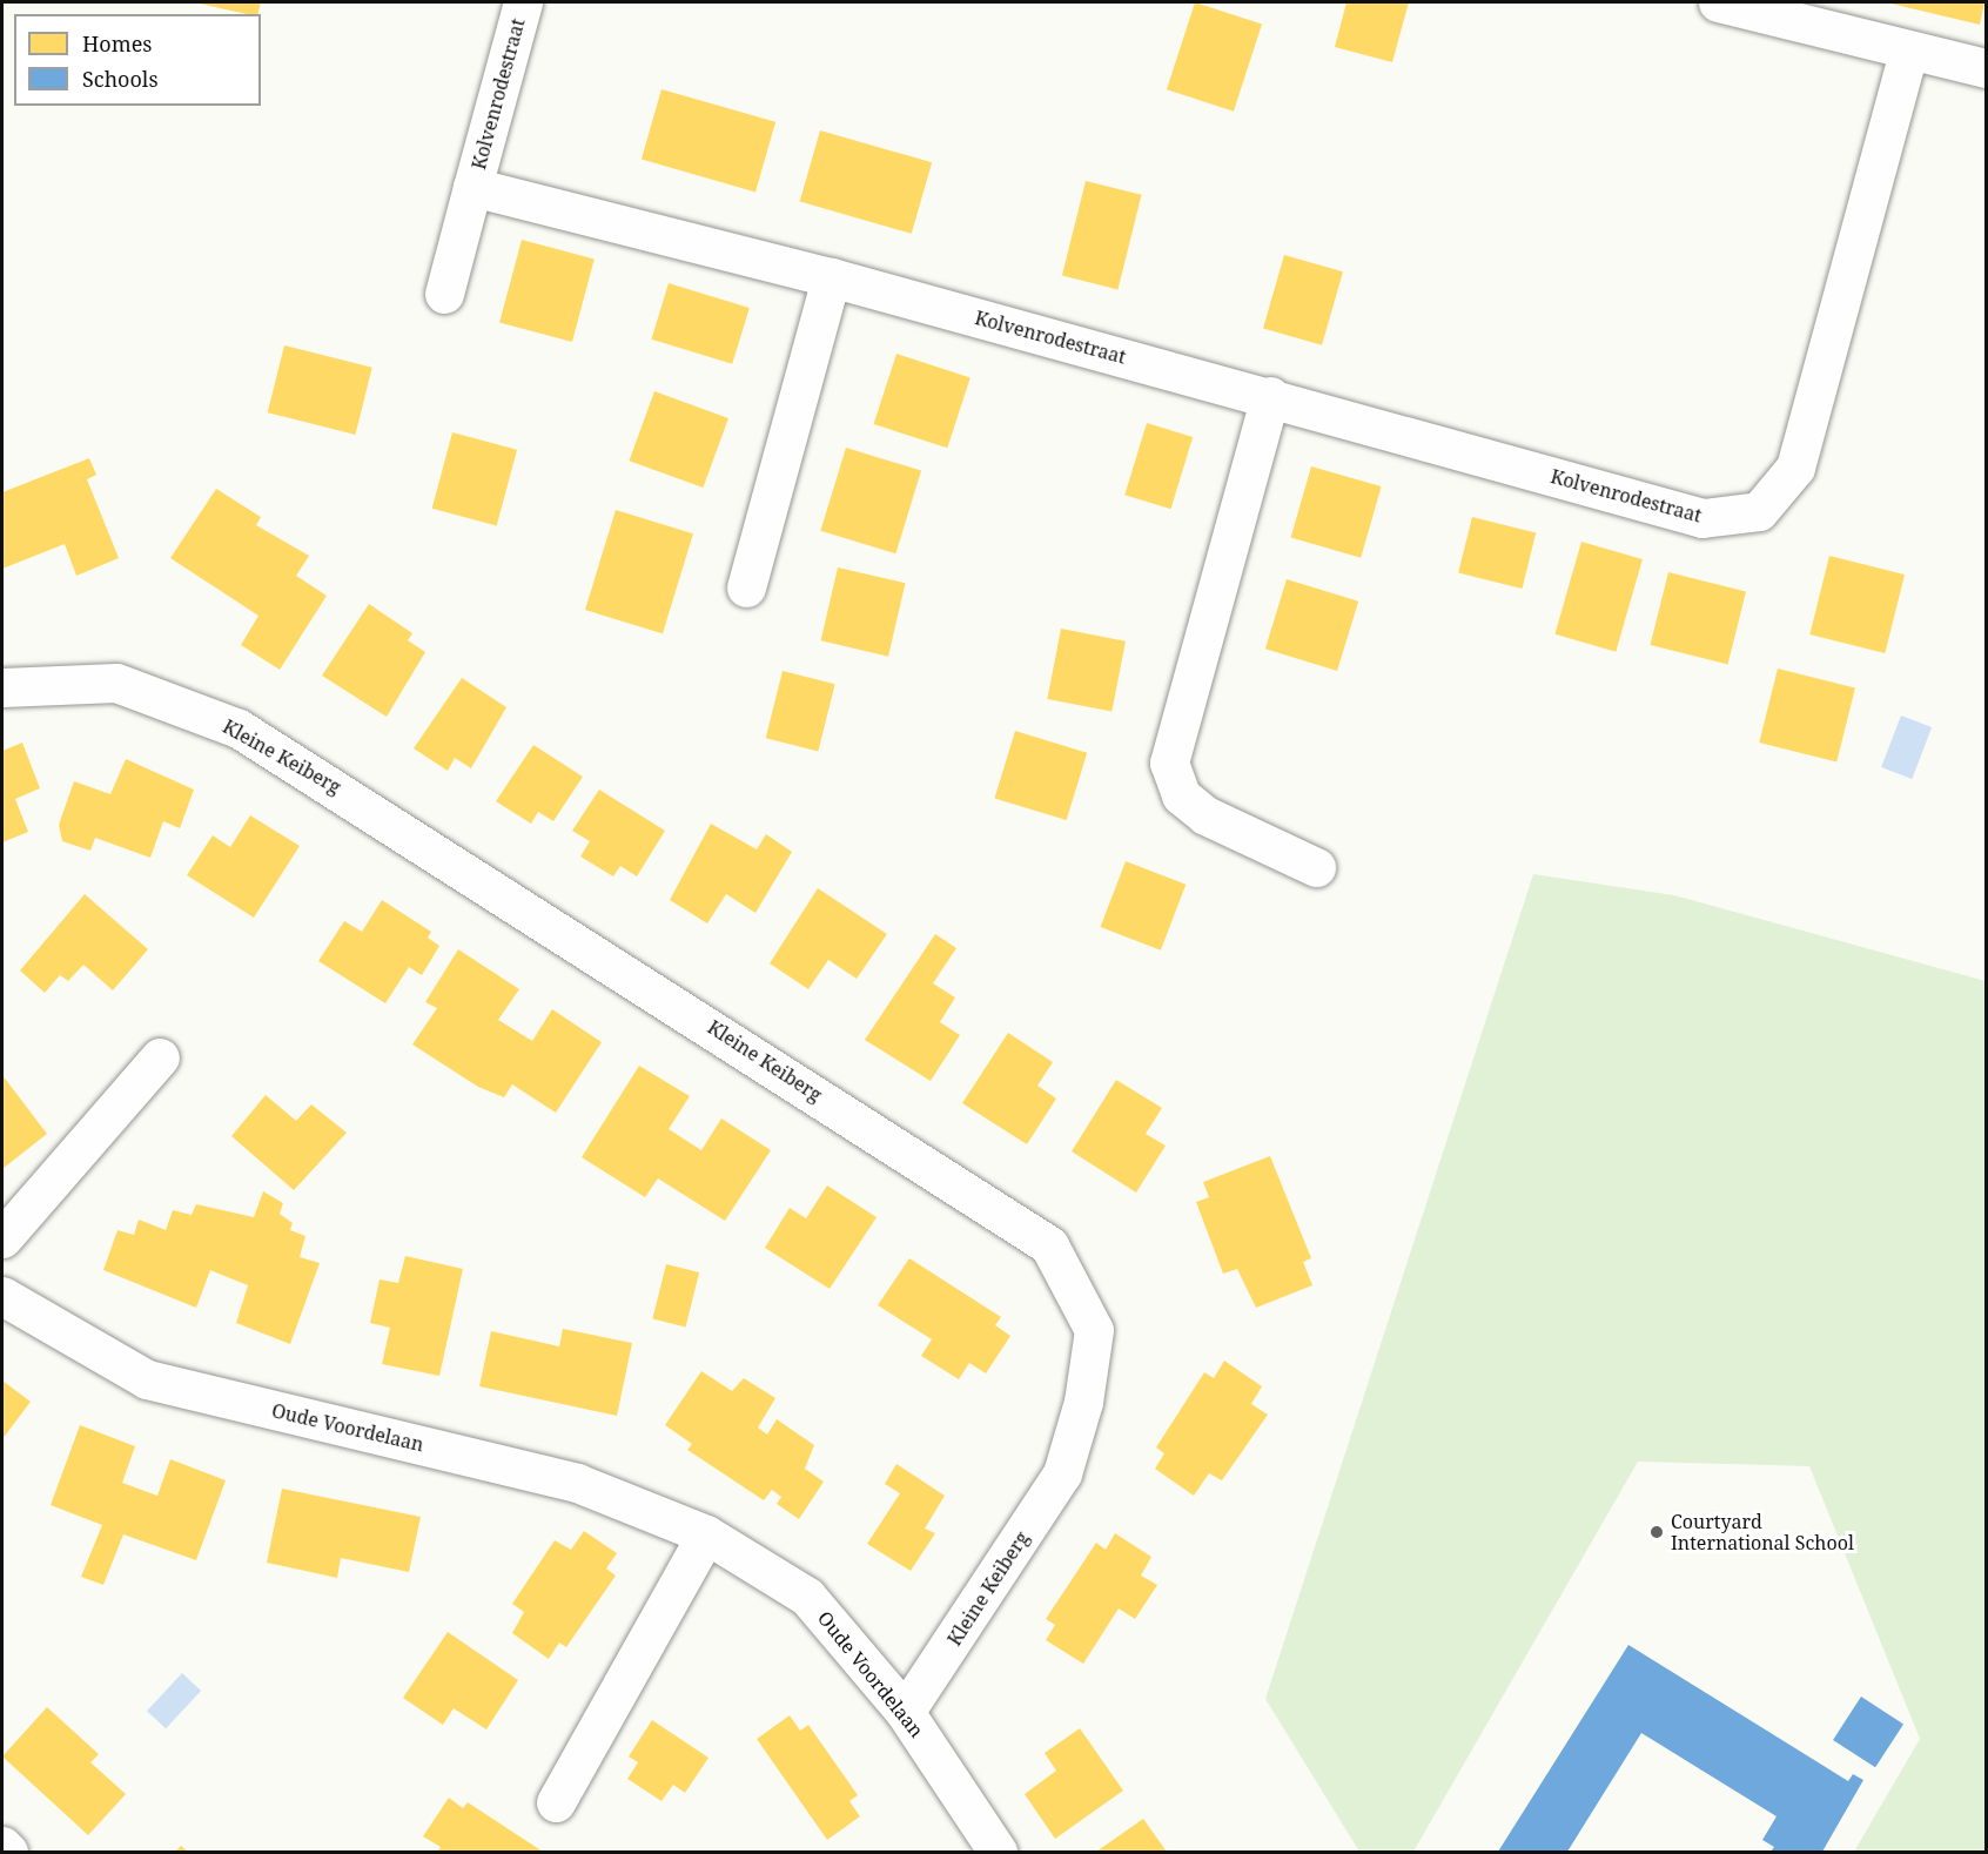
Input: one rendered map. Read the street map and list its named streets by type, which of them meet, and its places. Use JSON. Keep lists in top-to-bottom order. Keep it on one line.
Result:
{"streets":{"street":["Kolvenrodestraat","Kleine Keiberg","Oude Voordelaan"]},"crossings":[["Kleine Keiberg","Oude Voordelaan"]],"places":["Courtyard International School"],"legend":["Homes","Schools"]}
